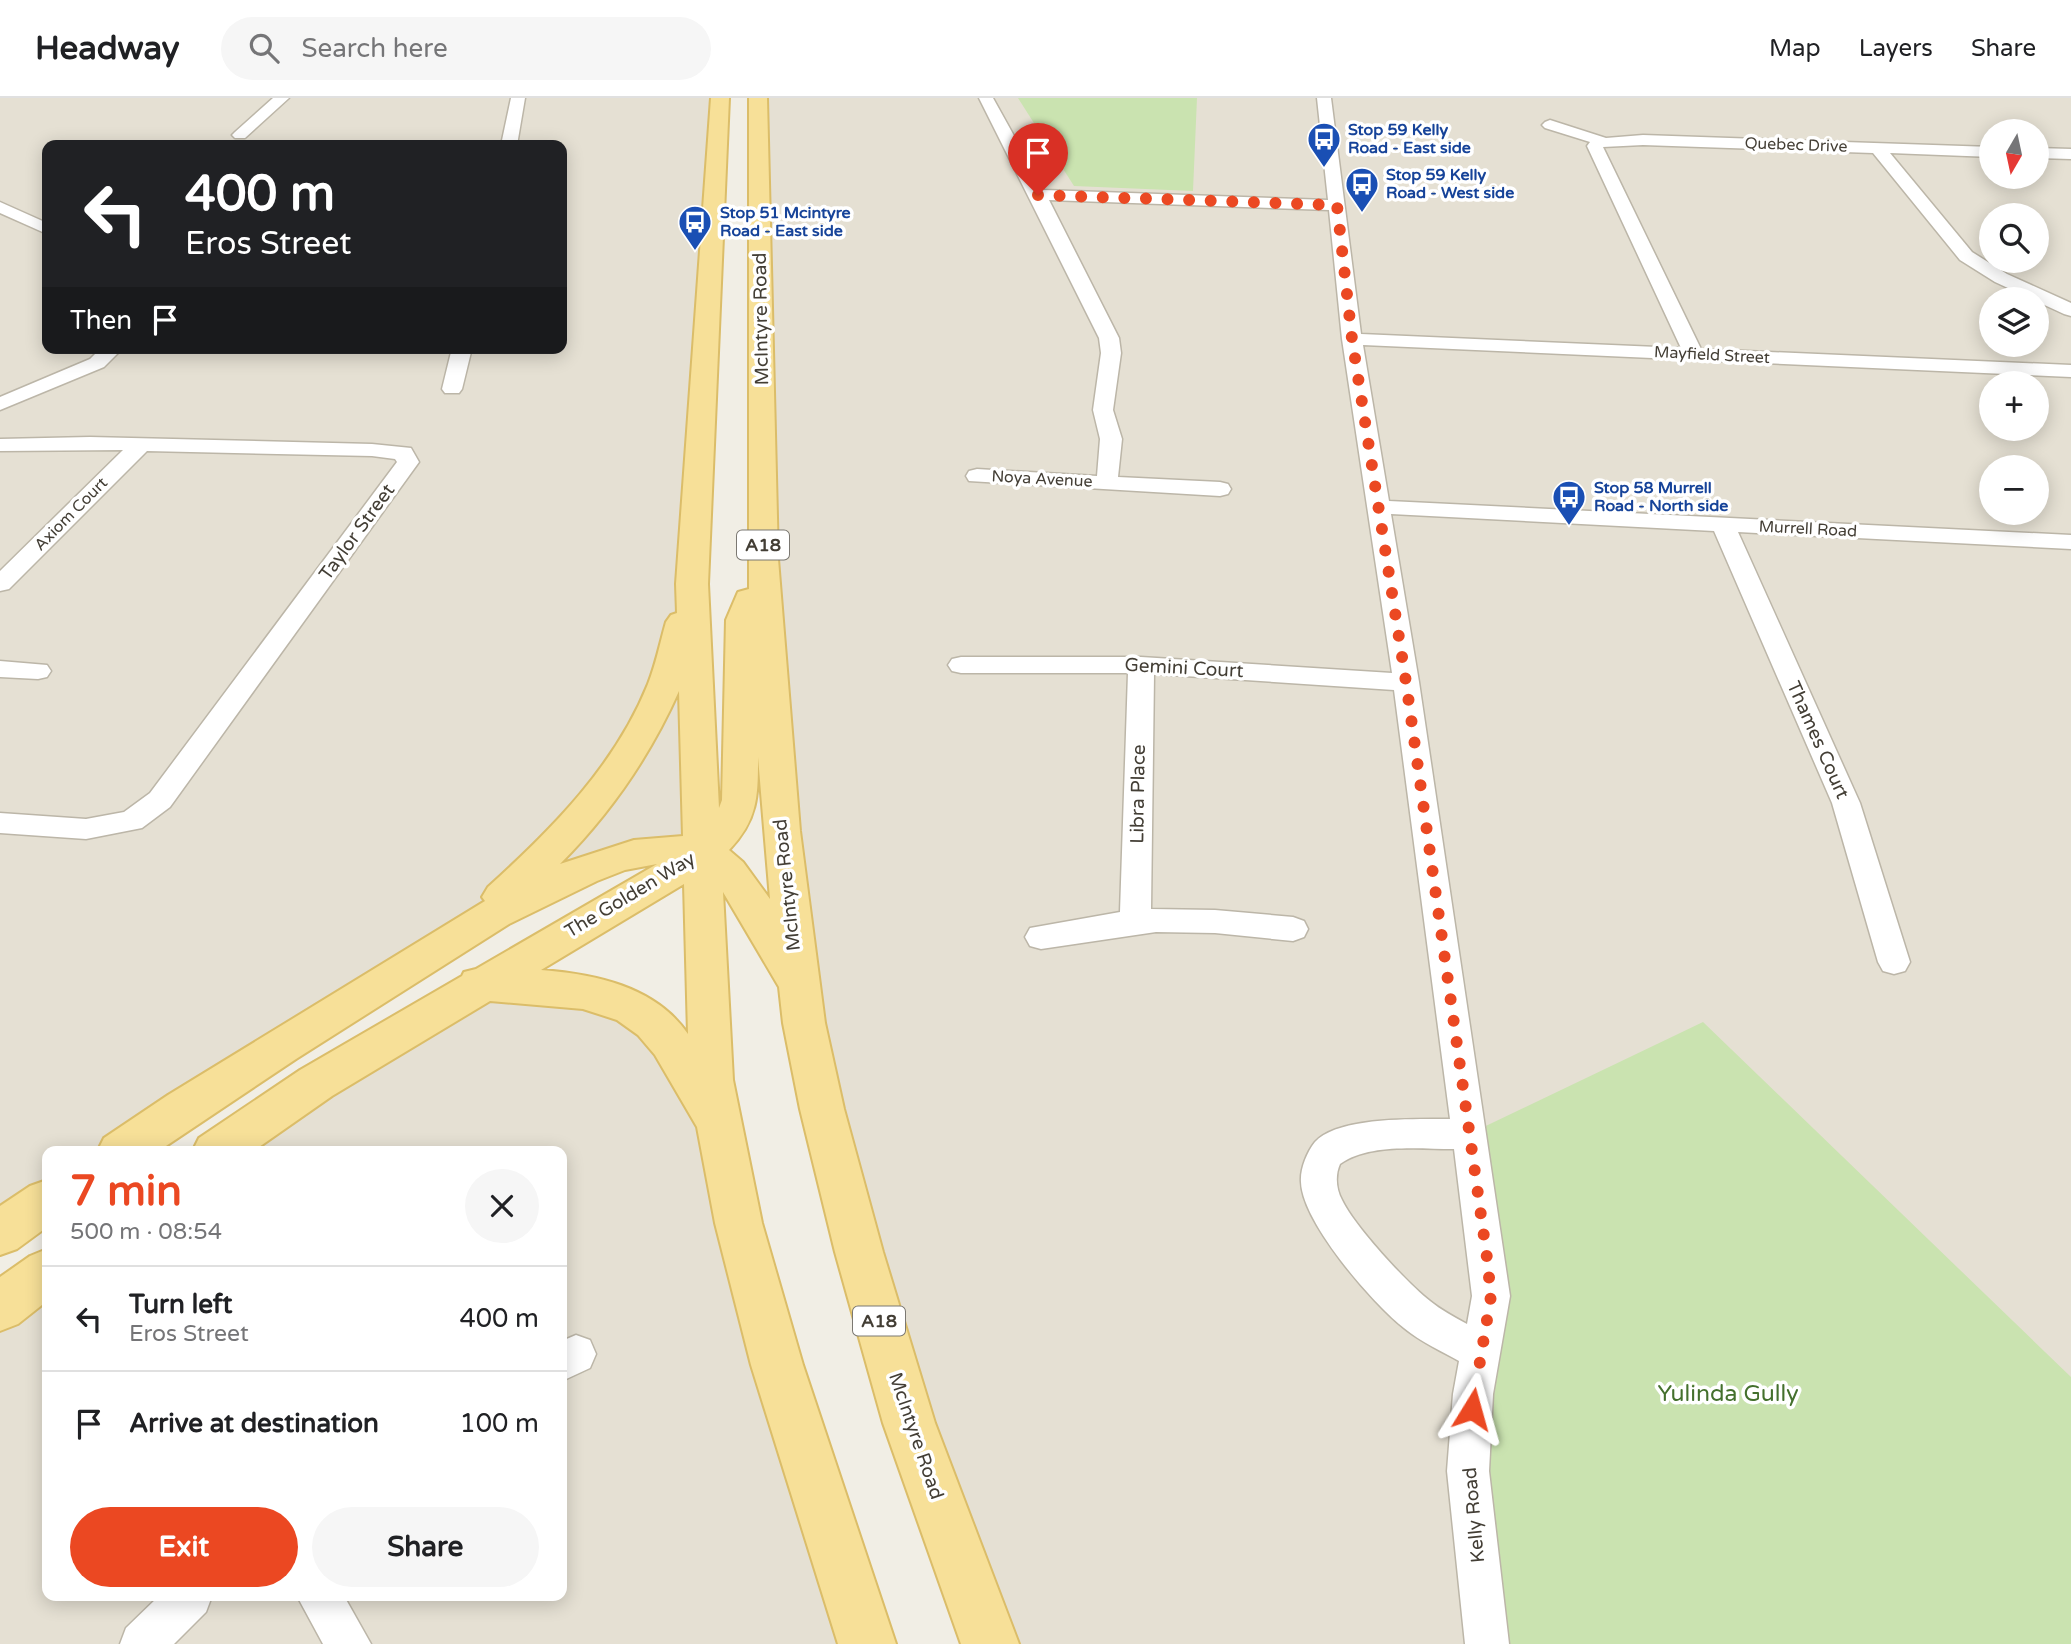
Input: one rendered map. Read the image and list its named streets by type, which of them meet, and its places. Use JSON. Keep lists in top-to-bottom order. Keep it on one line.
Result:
{"streets":{"main road":["McIntyre Road","A18","The Golden Way"],"street":["Quebec Drive","Mayfield Street","Noya Avenue","Axiom Court","Murrell Road","Taylor Street","Gemini Court","Thames Court","Libra Place","Kelly Road"]},"crossings":[["Mayfield Street","Kelly Road"],["Axiom Court","Taylor Street"],["Murrell Road","Thames Court"],["Murrell Road","Kelly Road"],["Gemini Court","Libra Place"],["Gemini Court","Kelly Road"]],"parks":["Yulinda Gully"],"places":{"bus stop":["Stop 59 Kelly Road - East side","Stop 59 Kelly Road - West side","Stop 51 Mcintyre Road - East side","Stop 58 Murrell Road - North side"]},"north":"bottom","page":{"header":"Headway","search":"Search here","nav":["Map","Layers","Share"],"map_buttons":["+","−"],"turn":["400 m","Eros Street"],"then":"Then","heading":["7 min","500 m · 08:54"],"list":[{"name":"Turn left","note":"Eros Street","value":"400 m"},{"name":"Arrive at destination","value":"100 m"}],"buttons":["Exit","Share"]}}
